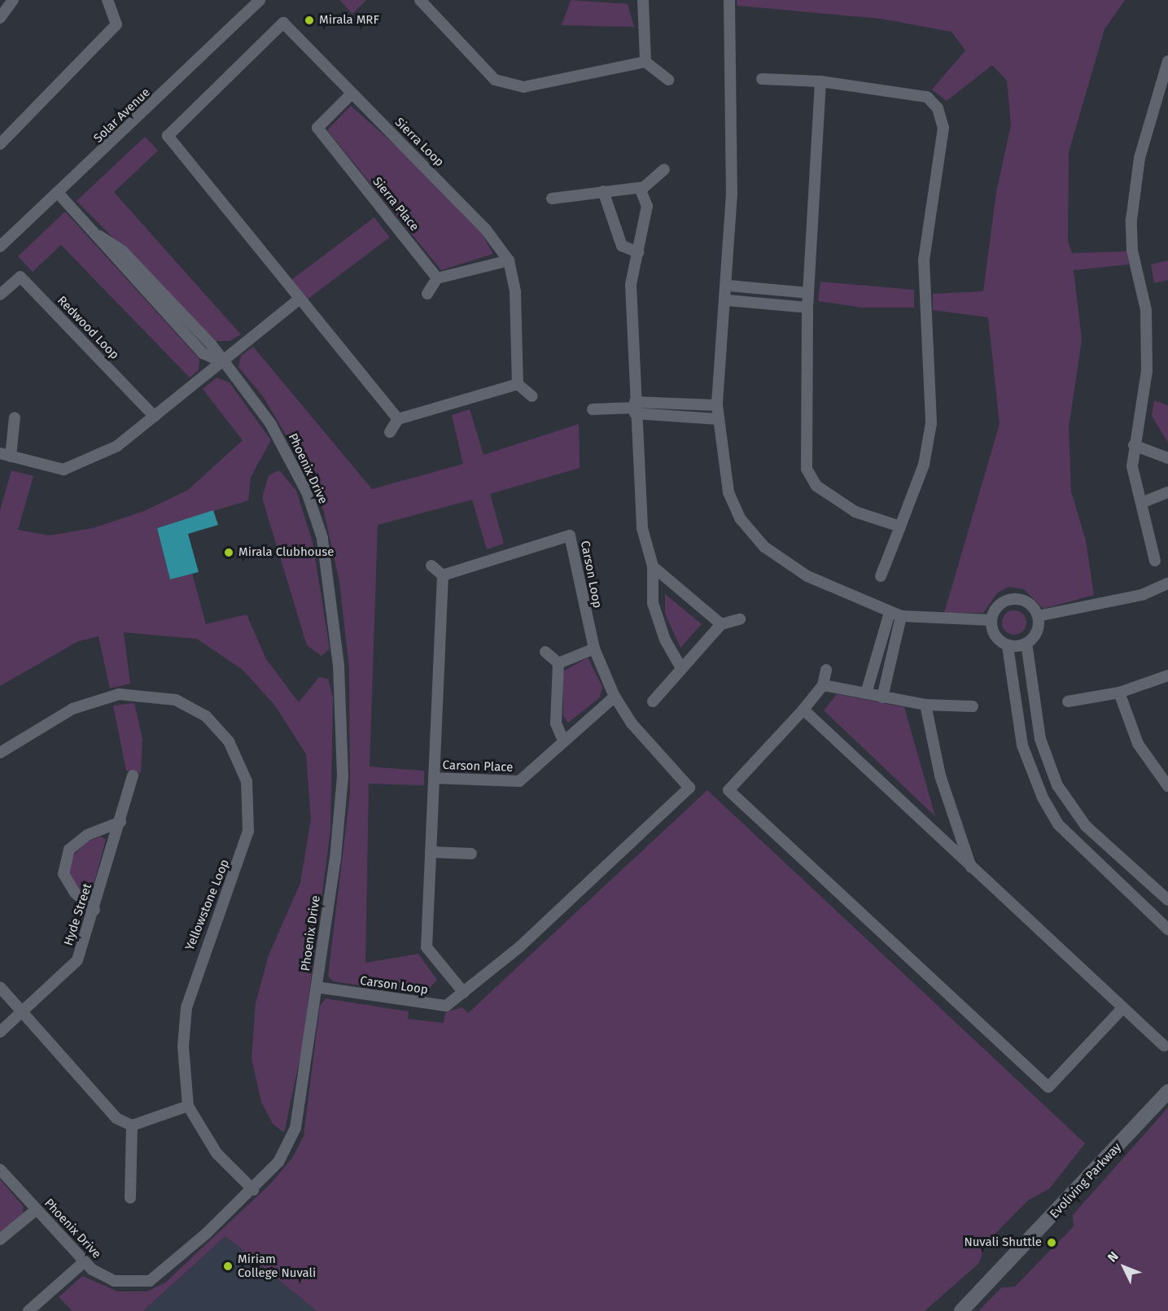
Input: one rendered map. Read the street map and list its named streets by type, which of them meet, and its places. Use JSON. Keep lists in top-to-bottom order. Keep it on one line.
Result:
{"streets":{"street":["Solar Avenue","Sierra Loop","Sierra Place","Redwood Loop","Phoenix Drive","Carson Loop","Carson Place","Yellowstone Loop","Hyde Street","Evoliving Parkway"]},"crossings":[["Solar Avenue","Phoenix Drive"],["Sierra Loop","Sierra Place"],["Phoenix Drive","Carson Loop"],["Phoenix Drive","Yellowstone Loop"],["Carson Loop","Carson Place"]],"places":["Mirala MRF","Mirala Clubhouse","Nuvali Shuttle","Miriam College Nuvali"],"north":"top left"}
